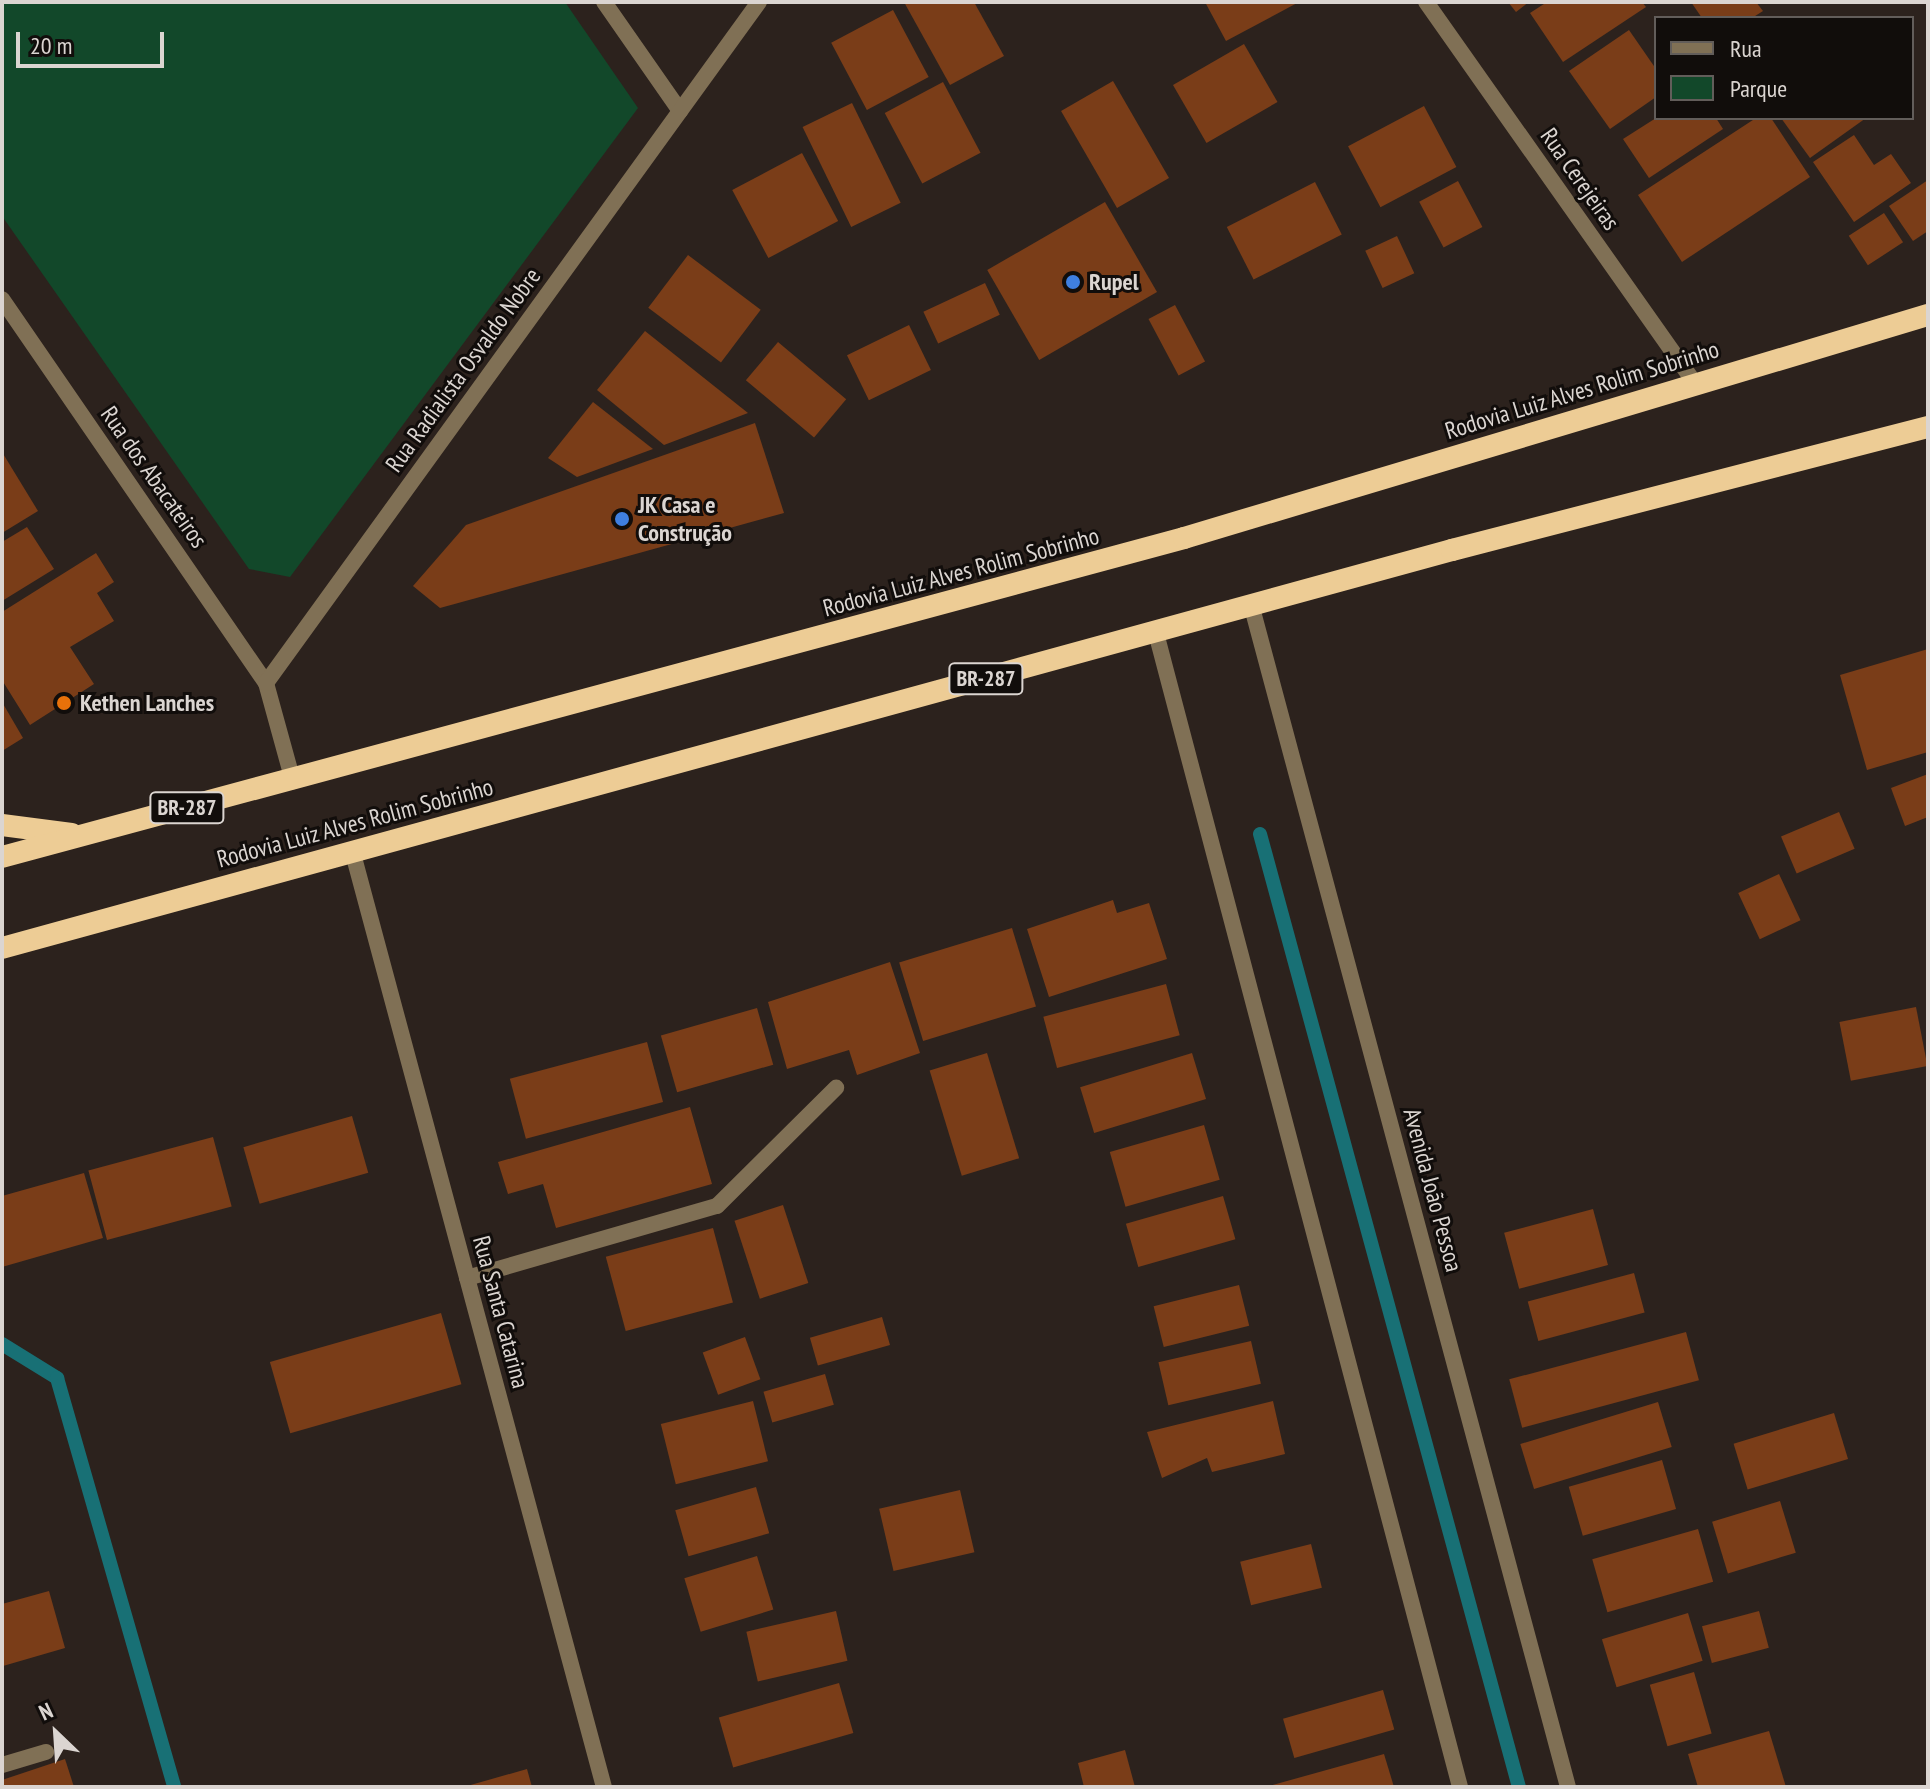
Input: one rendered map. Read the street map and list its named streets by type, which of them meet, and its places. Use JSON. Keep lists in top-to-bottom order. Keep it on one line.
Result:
{"streets":{"highway":["Rodovia Luiz Alves Rolim Sobrinho","BR-287"],"street":["Rua Cerejeiras","Rua Radialista Osvaldo Nobre","Rua dos Abacateiros","Avenida João Pessoa","Rua Santa Catarina"]},"crossings":[["Rua Cerejeiras","Rodovia Luiz Alves Rolim Sobrinho"],["Rua Radialista Osvaldo Nobre","Rua dos Abacateiros"],["Rodovia Luiz Alves Rolim Sobrinho","BR-287"],["Rodovia Luiz Alves Rolim Sobrinho","Avenida João Pessoa"],["Rodovia Luiz Alves Rolim Sobrinho","Rua Santa Catarina"]],"places":["Rupel","JK Casa e Construção","Kethen Lanches"],"legend":["Rua","Parque"],"scale_bar":"20 m","north":"top left"}
